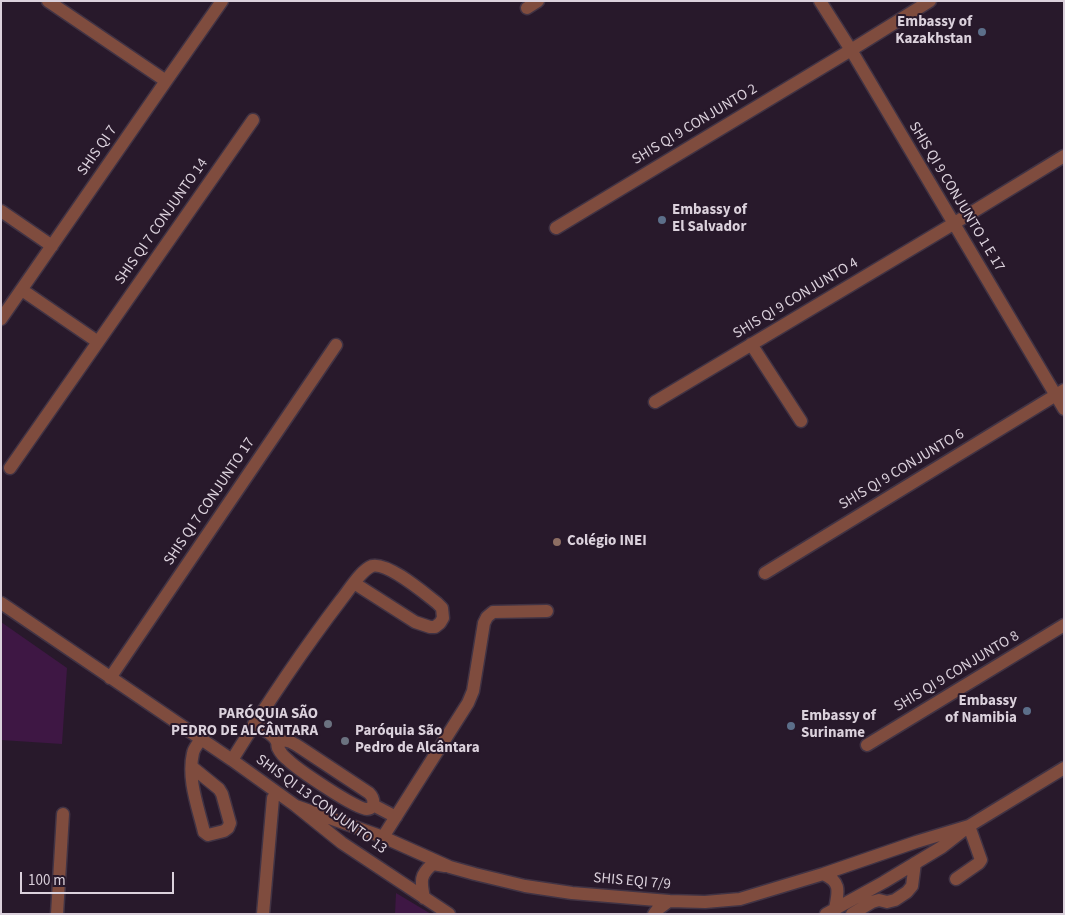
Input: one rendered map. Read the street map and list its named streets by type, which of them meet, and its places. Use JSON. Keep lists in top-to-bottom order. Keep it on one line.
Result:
{"streets":{"street":["SHIS QI 9 CONJUNTO 2","SHIS QI 7","SHIS QI 9 CONJUNTO 1 E 17","SHIS QI 7 CONJUNTO 14","SHIS QI 9 CONJUNTO 4","SHIS QI 9 CONJUNTO 6","SHIS QI 7 CONJUNTO 17","SHIS QI 9 CONJUNTO 8","SHIS QI 13 CONJUNTO 13","SHIS EQI 7/9"]},"crossings":[["SHIS QI 9 CONJUNTO 2","SHIS QI 9 CONJUNTO 1 E 17"],["SHIS QI 9 CONJUNTO 1 E 17","SHIS QI 9 CONJUNTO 4"],["SHIS QI 9 CONJUNTO 1 E 17","SHIS QI 9 CONJUNTO 6"],["SHIS QI 7 CONJUNTO 17","SHIS QI 13 CONJUNTO 13"],["SHIS QI 13 CONJUNTO 13","SHIS EQI 7/9"]],"places":["Embassy of Kazakhstan","Embassy of El Salvador","Colégio INEI","Embassy of Namibia","PARÓQUIA SÃO PEDRO DE ALCÂNTARA","Embassy of Suriname","Paróquia São Pedro de Alcântara"],"scale_bar":"100 m"}
